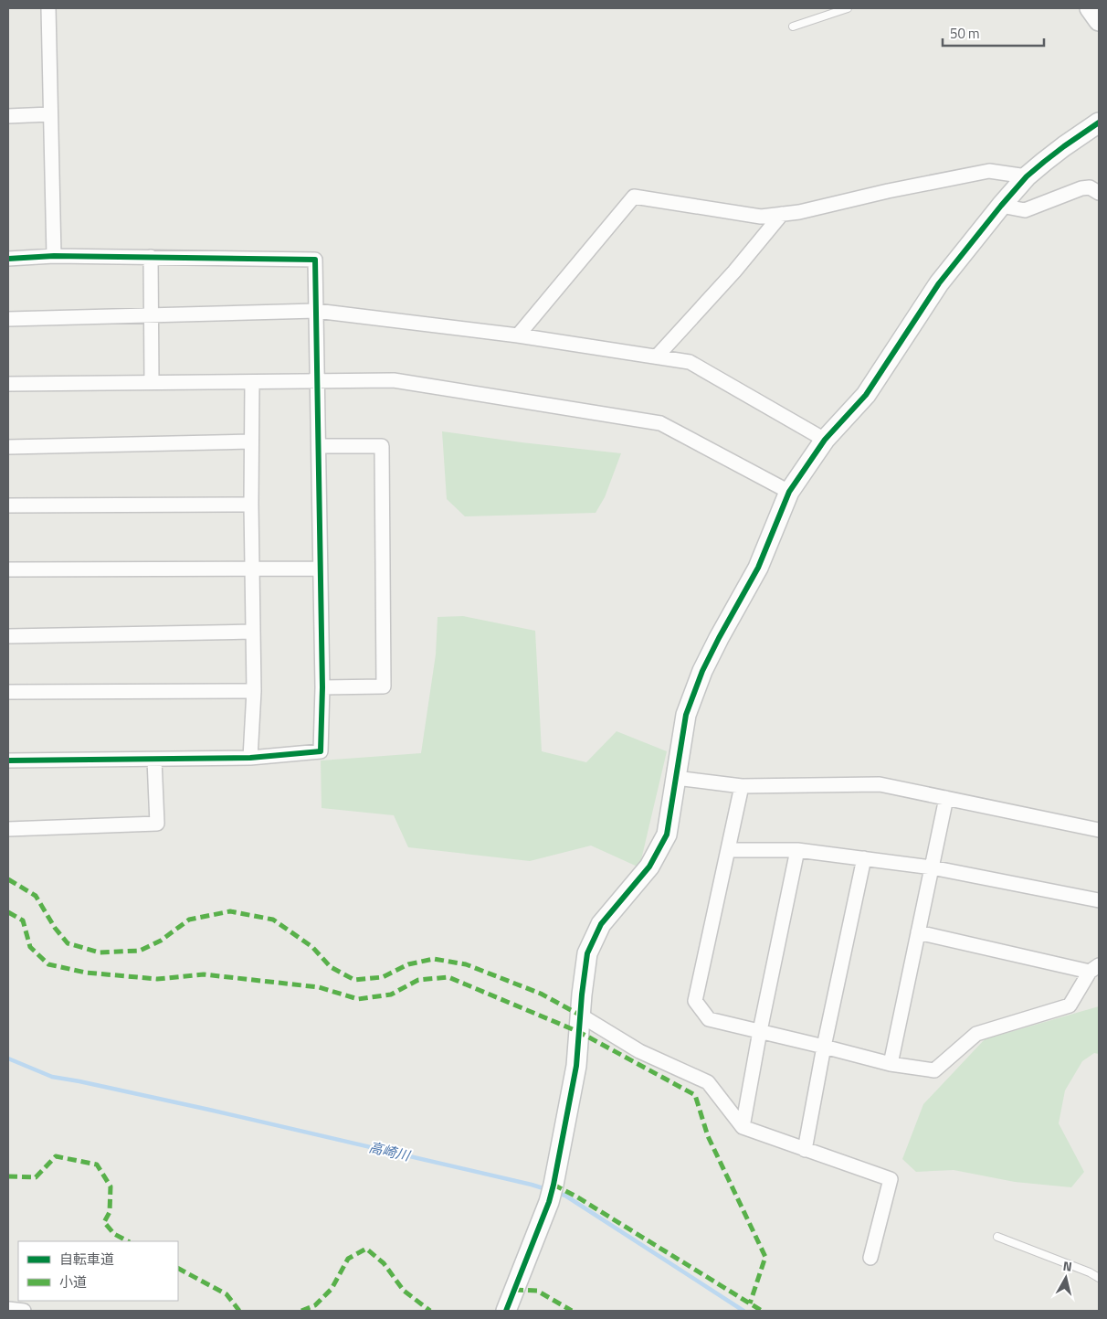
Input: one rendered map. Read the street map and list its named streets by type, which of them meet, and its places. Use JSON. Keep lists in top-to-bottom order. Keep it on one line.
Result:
{"water":["高崎川"],"legend":["自転車道","小道"],"scale_bar":"50 m","north":"top"}
